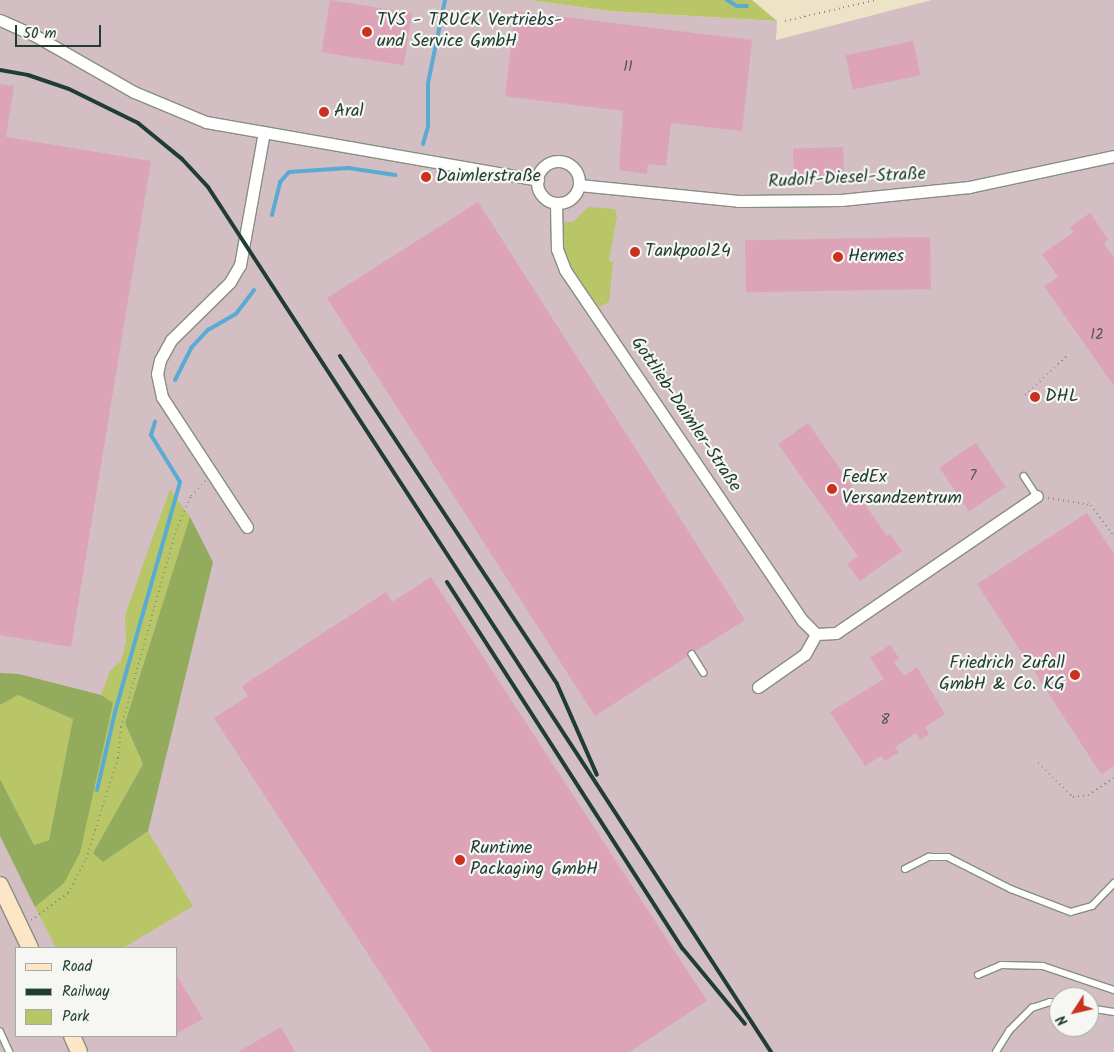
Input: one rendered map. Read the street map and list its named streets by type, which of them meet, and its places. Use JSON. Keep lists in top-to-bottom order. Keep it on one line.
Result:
{"streets":{"street":["Rudolf-Diesel-Straße","Gottlieb-Daimler-Straße"]},"crossings":[["Rudolf-Diesel-Straße","Gottlieb-Daimler-Straße"]],"places":["TVS - TRUCK Vertriebs- und Service GmbH","Aral","Daimlerstraße","Tankpool24","Hermes","DHL","FedEx Versandzentrum","Friedrich Zufall GmbH & Co. KG","Runtime Packaging GmbH"],"house_numbers":["11","12","7","8"],"legend":["Road","Railway","Park"],"scale_bar":"50 m","north":"bottom left"}
